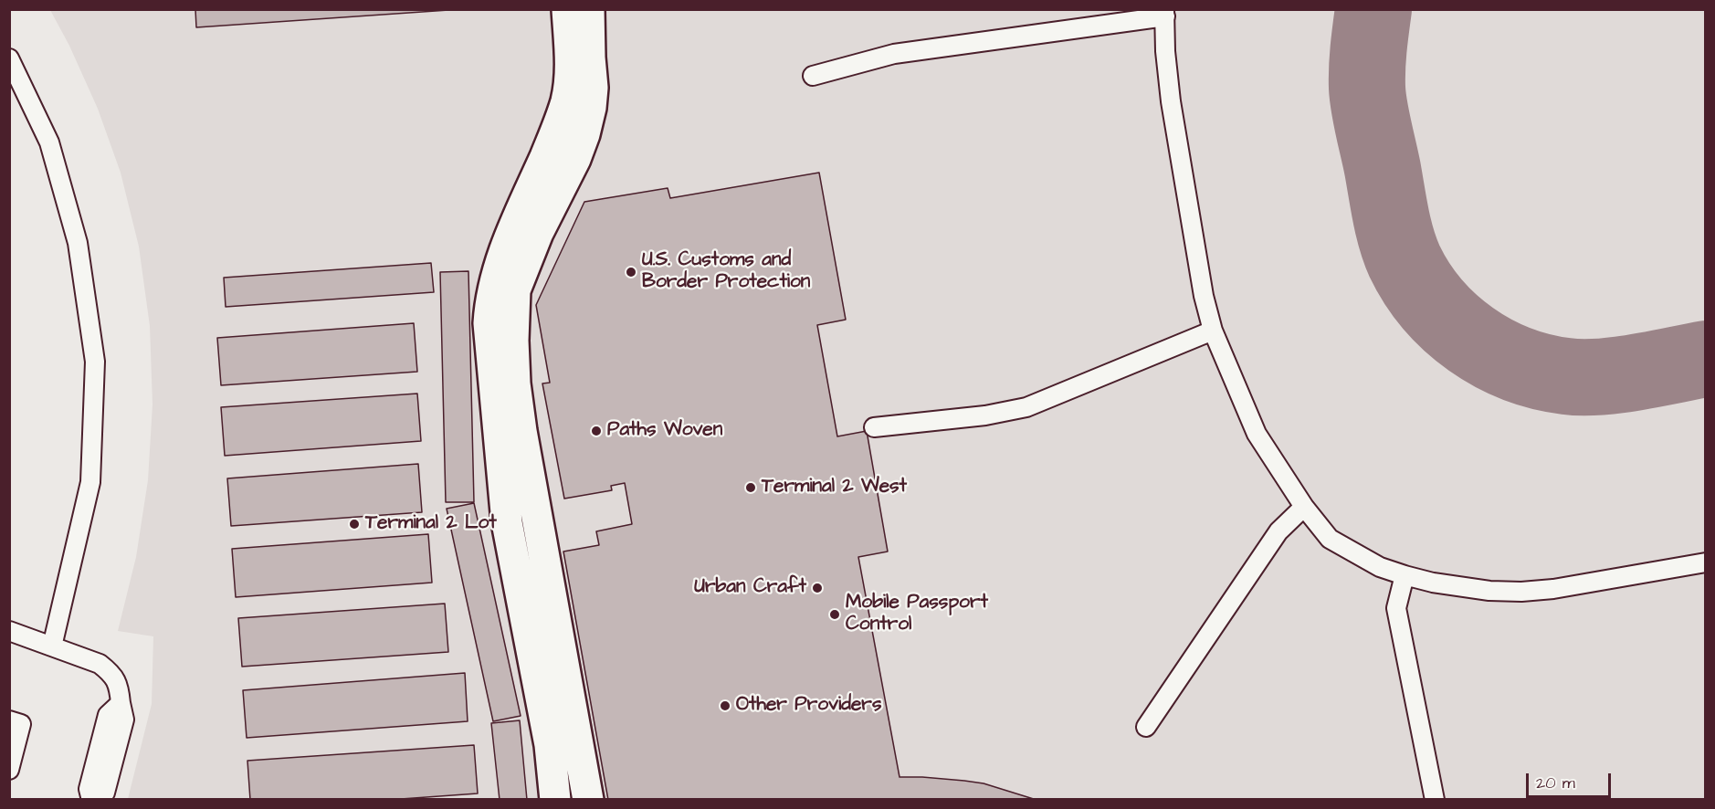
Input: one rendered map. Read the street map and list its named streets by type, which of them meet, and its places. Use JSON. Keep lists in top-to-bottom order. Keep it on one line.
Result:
{"places":["U.S. Customs and Border Protection","Paths Woven","Terminal 2 West","Terminal 2 Lot","Urban Craft","Mobile Passport Control","Other Providers"],"scale_bar":"20 m"}
